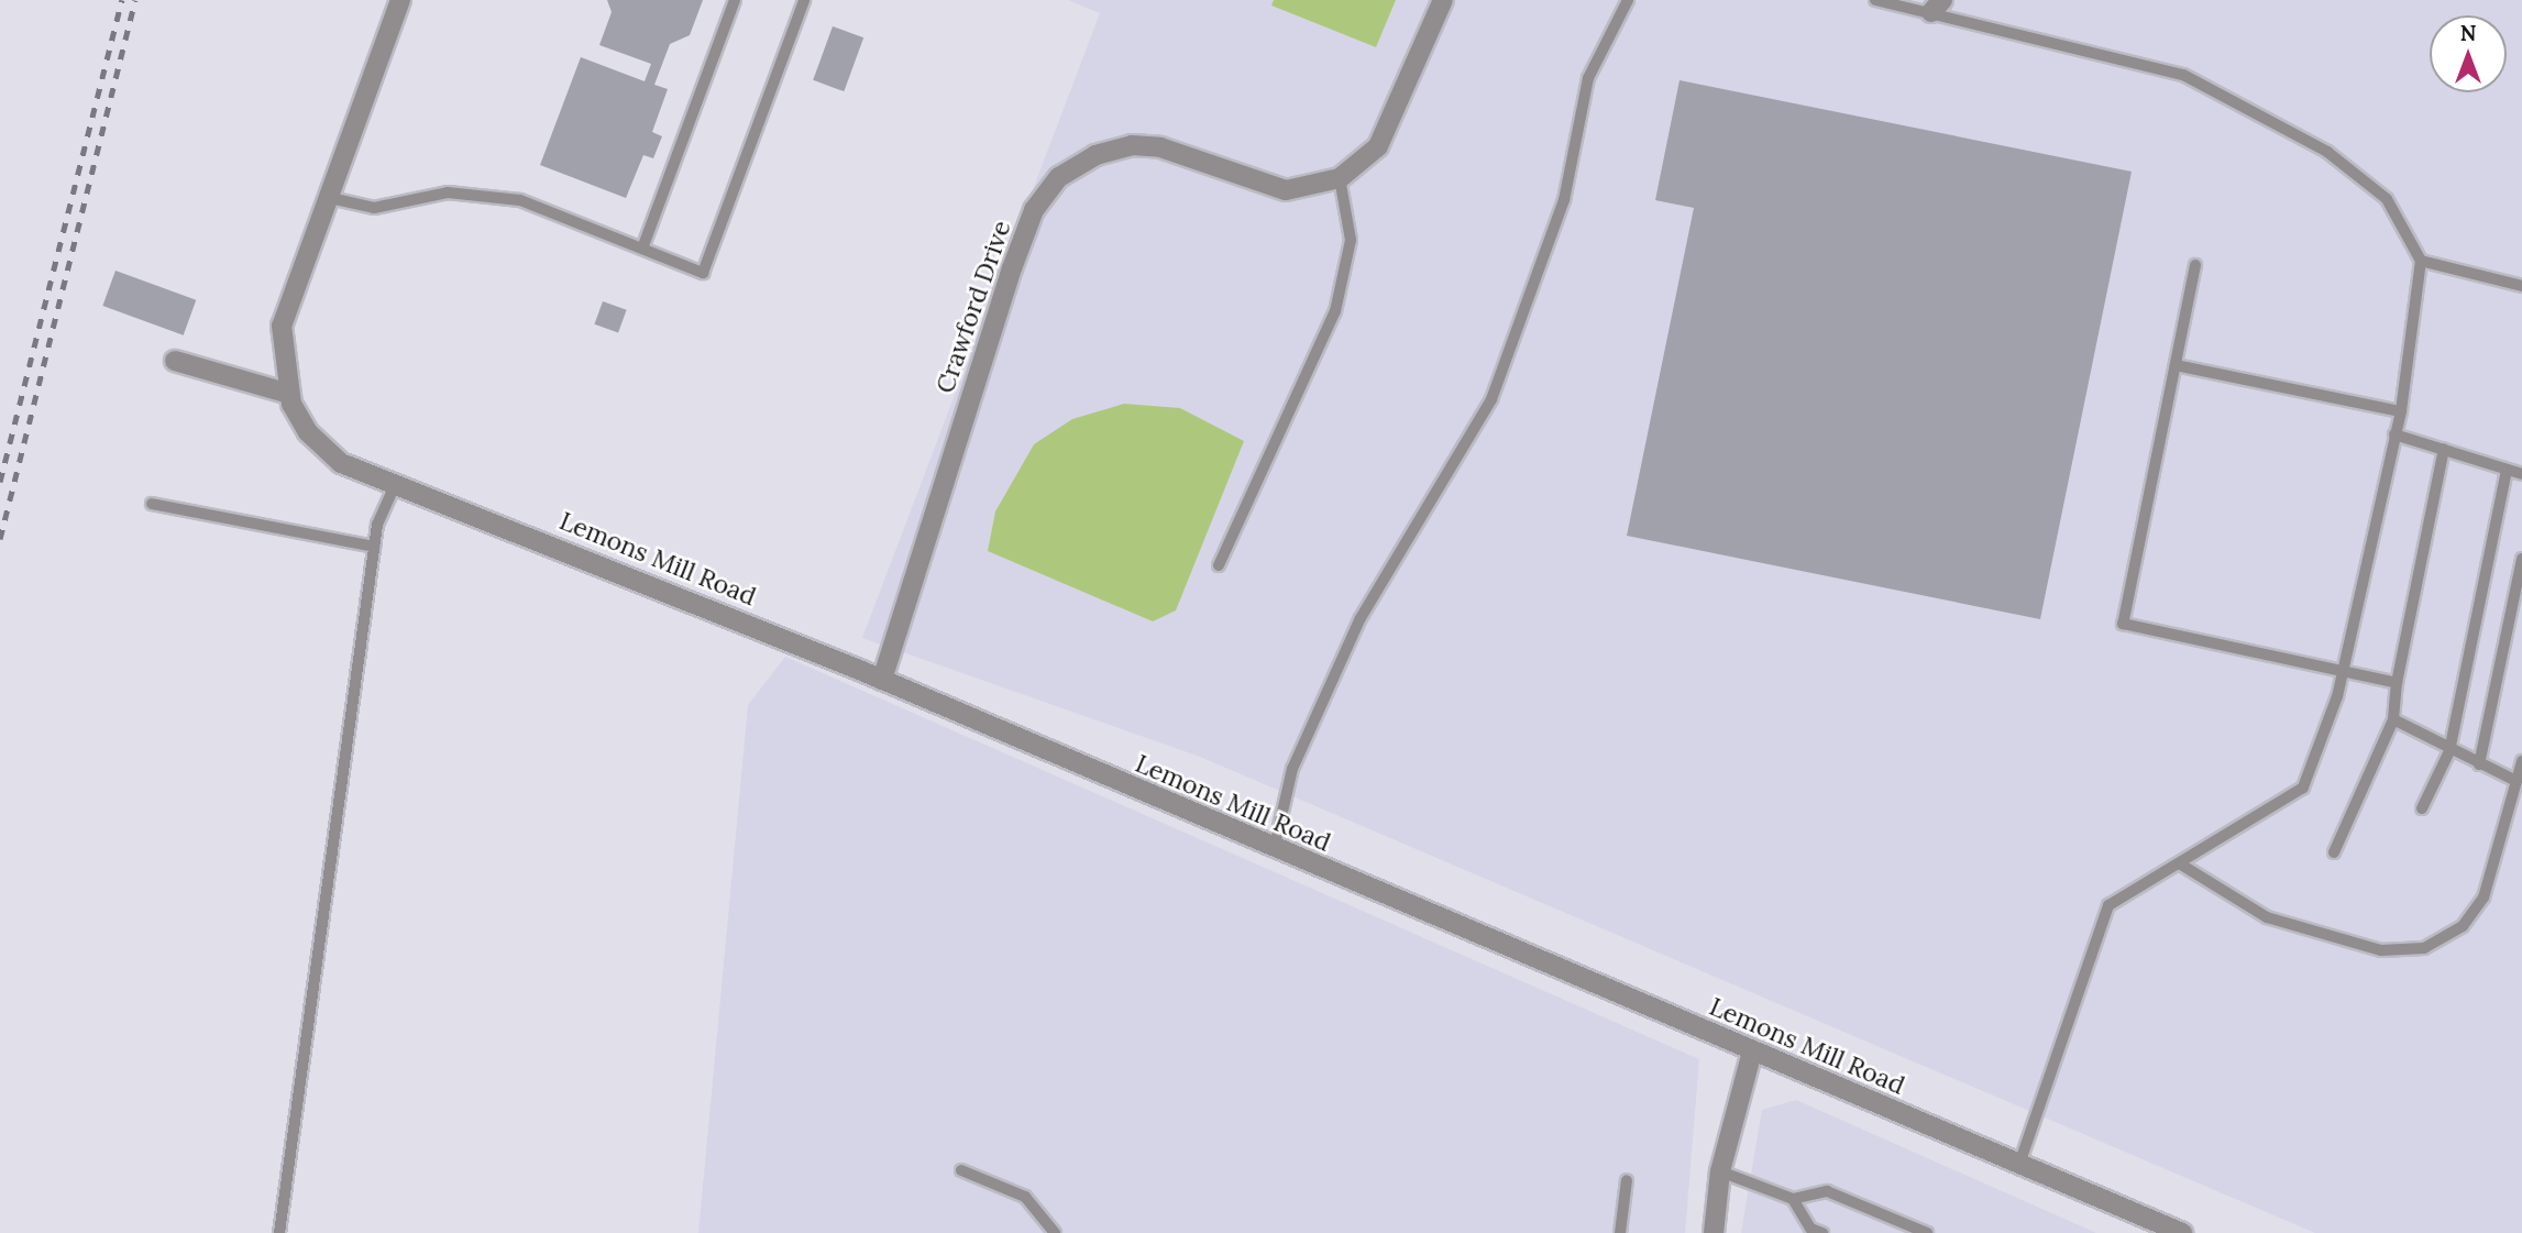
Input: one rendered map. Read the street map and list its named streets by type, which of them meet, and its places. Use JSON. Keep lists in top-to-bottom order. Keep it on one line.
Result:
{"streets":{"street":["Crawford Drive","Lemons Mill Road"]},"crossings":[["Crawford Drive","Lemons Mill Road"]],"north":"top"}
